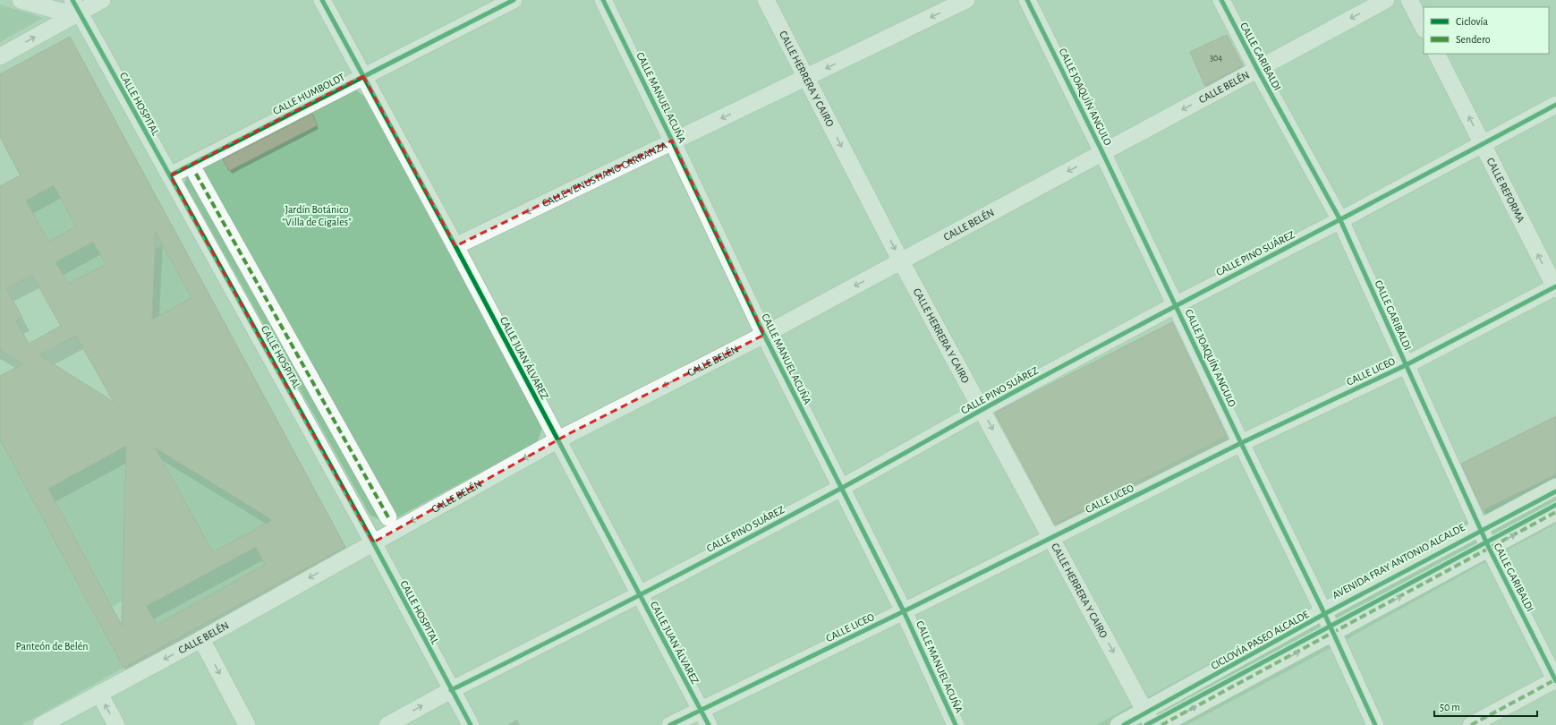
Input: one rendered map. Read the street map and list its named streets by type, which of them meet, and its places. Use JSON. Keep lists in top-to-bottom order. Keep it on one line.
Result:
{"streets":{"street":["CALLE GARIBALDI","CALLE HERRERA Y CAIRO","CALLE BELÉN","CALLE HUMBOLDT","CALLE JOAQUÍN ANGULO","CALLE MANUEL ACUÑA","CALLE HOSPITAL","CALLE VENUSTIANO CARRANZA","CALLE REFORMA","CALLE PINO SUÁREZ","CALLE JUAN ÁLVAREZ","CALLE LICEO","AVENIDA FRAY ANTONIO ALCALDE"],"cycle path":["CICLOVÍA PASEO ALCALDE"]},"crossings":[["CALLE GARIBALDI","CALLE BELÉN"],["CALLE GARIBALDI","CALLE PINO SUÁREZ"],["CALLE GARIBALDI","CALLE LICEO"],["CALLE GARIBALDI","AVENIDA FRAY ANTONIO ALCALDE"],["CALLE HERRERA Y CAIRO","CALLE BELÉN"],["CALLE HERRERA Y CAIRO","CALLE VENUSTIANO CARRANZA"],["CALLE HERRERA Y CAIRO","CALLE PINO SUÁREZ"],["CALLE HERRERA Y CAIRO","CALLE LICEO"],["CALLE HERRERA Y CAIRO","AVENIDA FRAY ANTONIO ALCALDE"],["CALLE BELÉN","CALLE JOAQUÍN ANGULO"],["CALLE BELÉN","CALLE MANUEL ACUÑA"],["CALLE BELÉN","CALLE HOSPITAL"],["CALLE BELÉN","CALLE JUAN ÁLVAREZ"],["CALLE HUMBOLDT","CALLE HOSPITAL"],["CALLE HUMBOLDT","CALLE JUAN ÁLVAREZ"],["CALLE JOAQUÍN ANGULO","CALLE PINO SUÁREZ"],["CALLE JOAQUÍN ANGULO","CALLE LICEO"],["CALLE JOAQUÍN ANGULO","AVENIDA FRAY ANTONIO ALCALDE"],["CALLE MANUEL ACUÑA","CALLE VENUSTIANO CARRANZA"],["CALLE MANUEL ACUÑA","CALLE PINO SUÁREZ"],["CALLE MANUEL ACUÑA","CALLE LICEO"],["CALLE HOSPITAL","CALLE PINO SUÁREZ"],["CALLE VENUSTIANO CARRANZA","CALLE JUAN ÁLVAREZ"],["CALLE REFORMA","CALLE PINO SUÁREZ"],["CALLE REFORMA","CALLE LICEO"],["CALLE PINO SUÁREZ","CALLE JUAN ÁLVAREZ"],["CALLE JUAN ÁLVAREZ","CALLE LICEO"]],"one_way":["CALLE HERRERA Y CAIRO","CALLE BELÉN","CALLE VENUSTIANO CARRANZA","CALLE REFORMA"],"parks":["Jardín Botánico “Villa de Cigales”","Panteón de Belén"],"house_numbers":["304"],"legend":["Ciclovía","Sendero"],"scale_bar":"50 m"}
